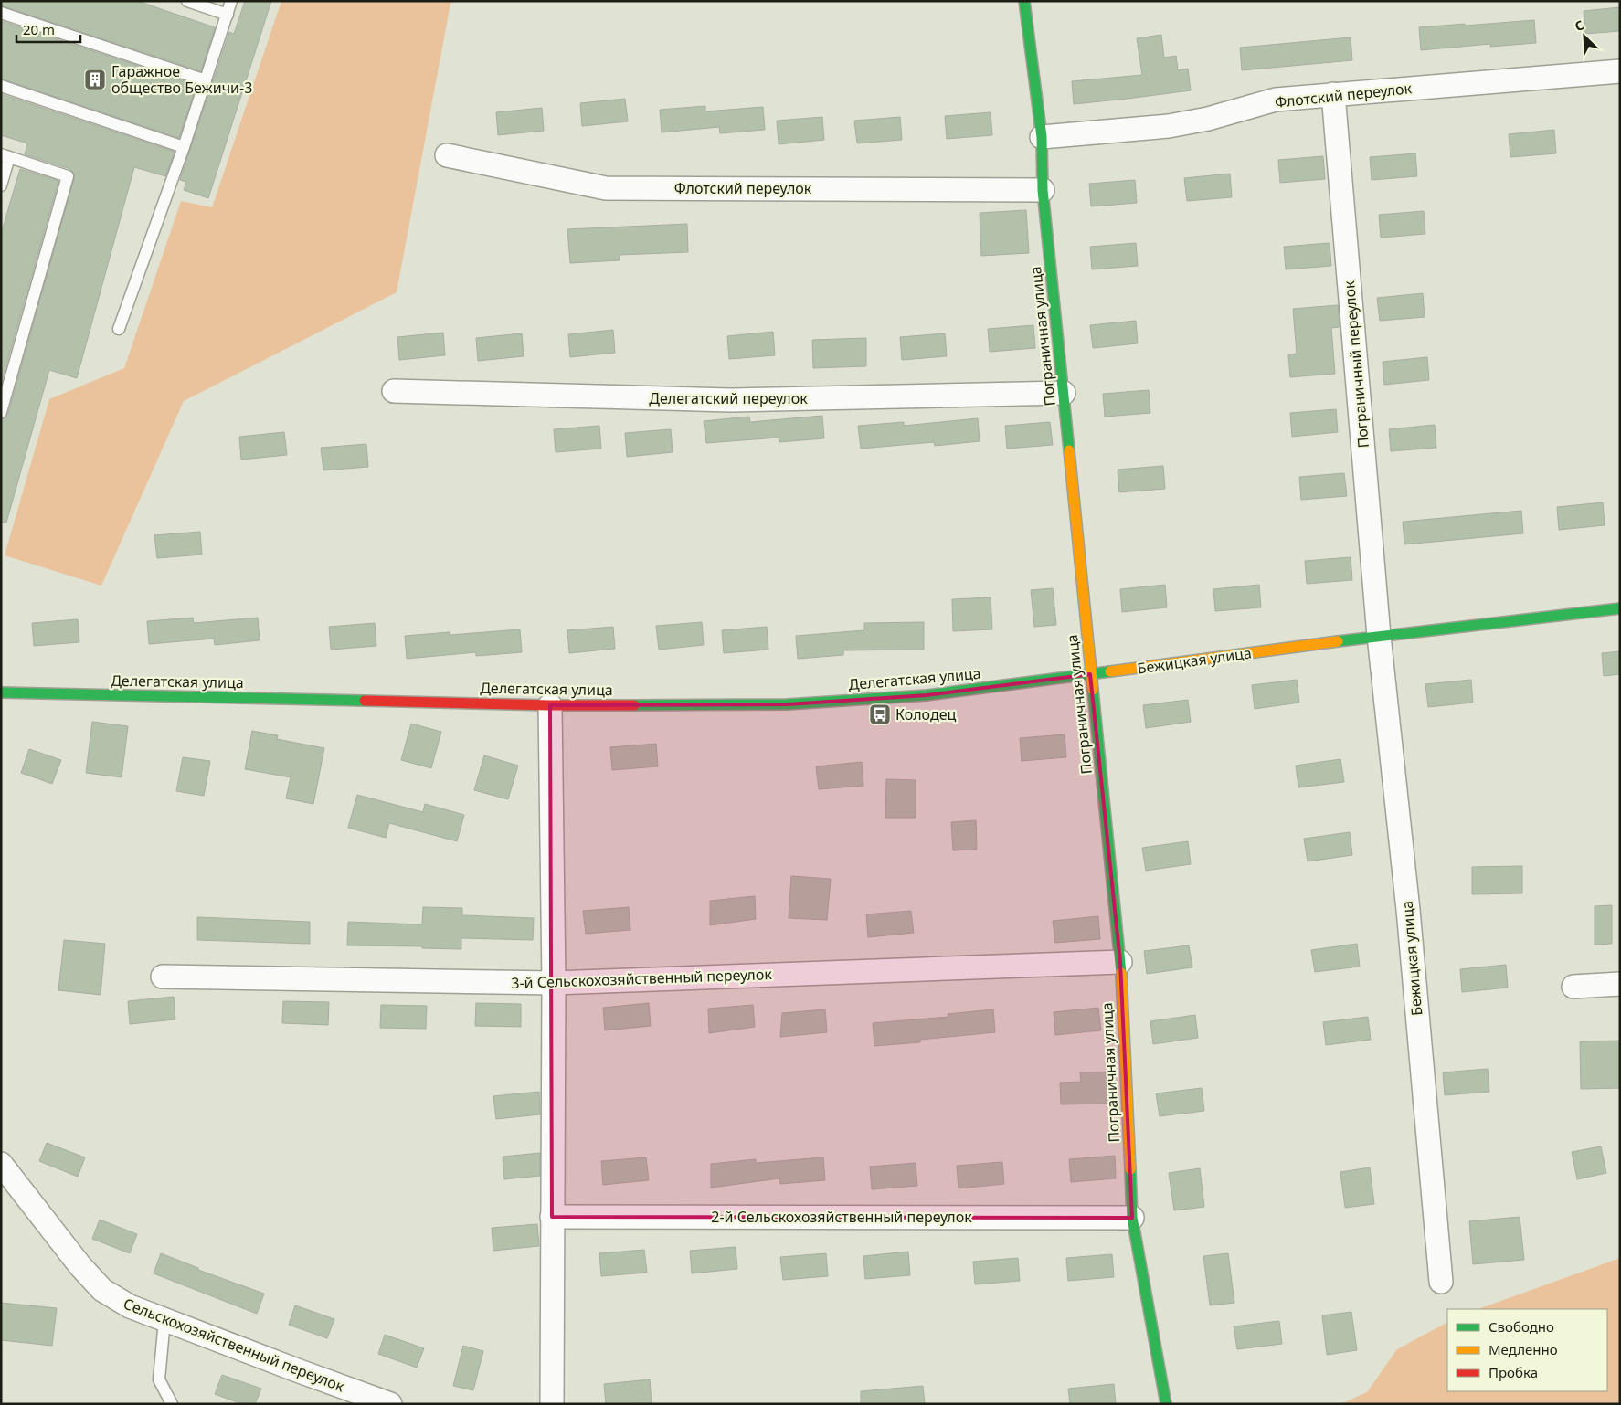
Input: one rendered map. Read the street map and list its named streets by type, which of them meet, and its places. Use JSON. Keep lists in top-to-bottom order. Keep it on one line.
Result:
{"streets":{"street":["Флотский переулок","Пограничная улица","Пограничный переулок","Делегатский переулок","Бежицкая улица","Делегатская улица","3-й Сельскохозяйственный переулок","2-й Сельскохозяйственный переулок","Сельскохозяйственный переулок"]},"crossings":[["Флотский переулок","Пограничная улица"],["Флотский переулок","Пограничный переулок"],["Пограничная улица","Делегатский переулок"],["Пограничная улица","Бежицкая улица"],["Пограничная улица","Делегатская улица"],["Пограничная улица","3-й Сельскохозяйственный переулок"],["Пограничная улица","2-й Сельскохозяйственный переулок"],["Пограничный переулок","Бежицкая улица"],["Бежицкая улица","Делегатская улица"]],"places":{"building":["Гаражное общество Бежичи-3"],"bus stop":["Колодец"]},"legend":["Свободно","Медленно","Пробка"],"scale_bar":"20 m","north":"top left"}
